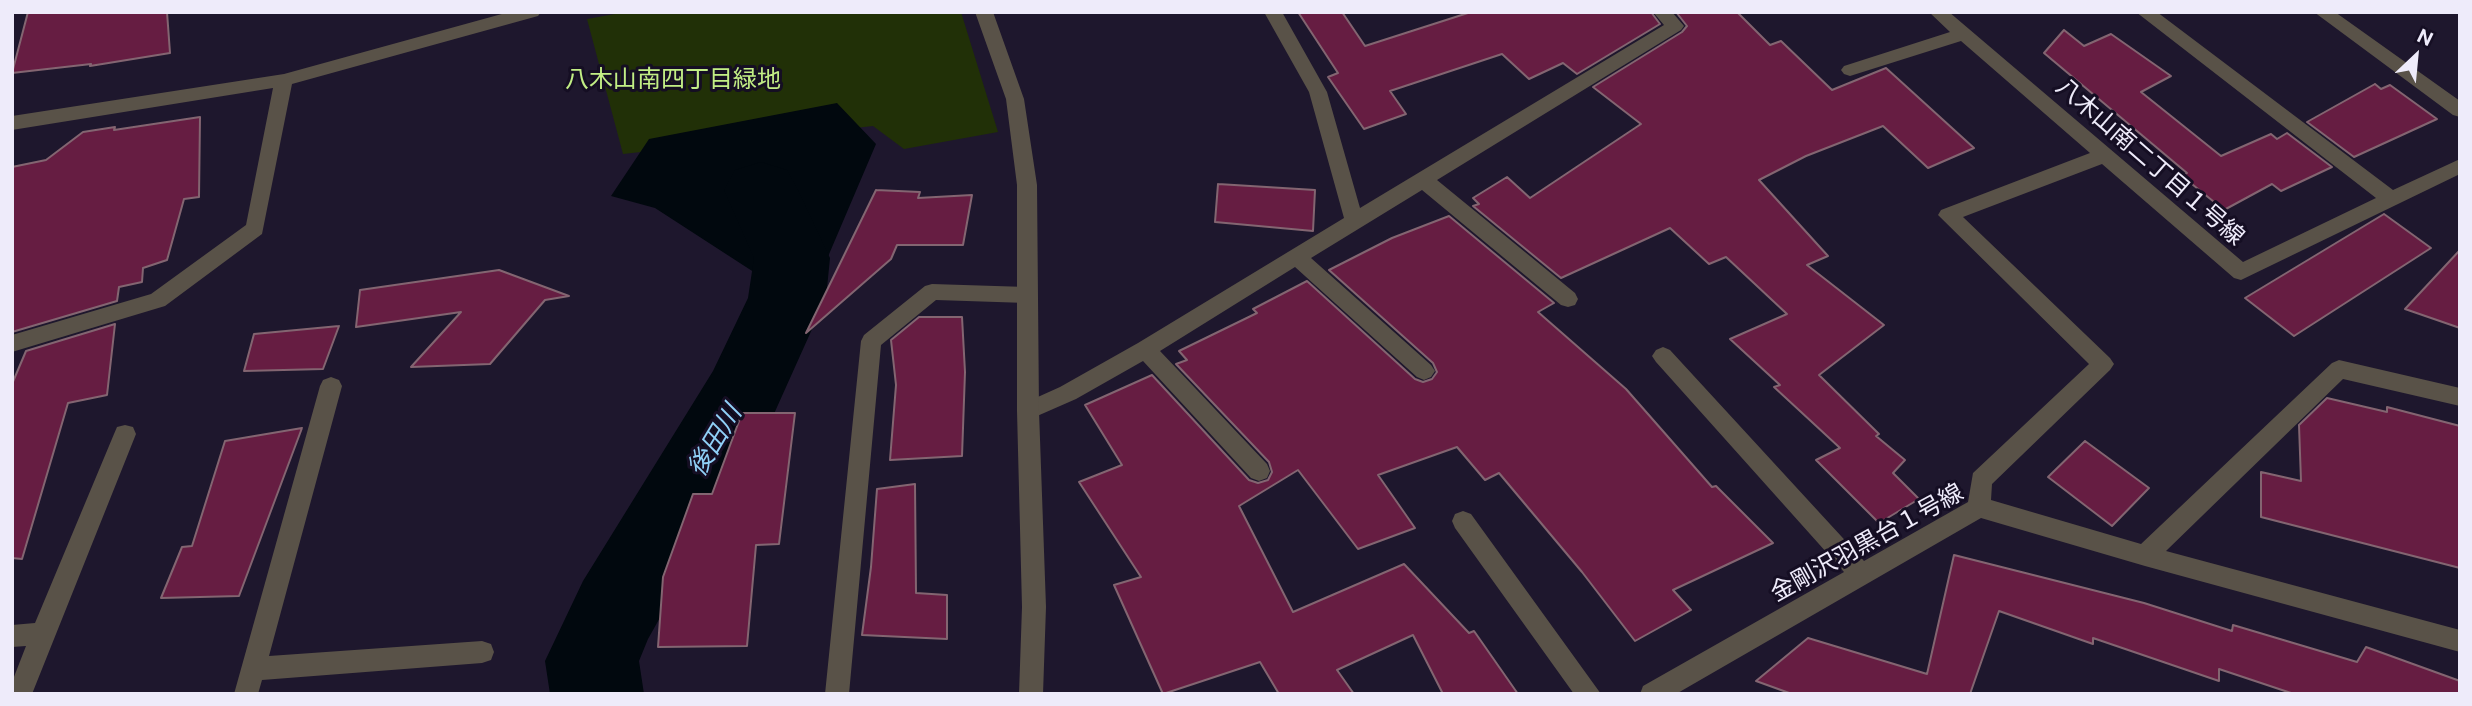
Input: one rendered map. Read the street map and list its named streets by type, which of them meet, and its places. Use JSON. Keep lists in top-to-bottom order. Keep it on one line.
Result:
{"streets":{"street":["八木山南二丁目１号線","金剛沢羽黒台１号線"]},"water":["後田川"],"parks":["八木山南四丁目緑地"],"north":"top right"}
